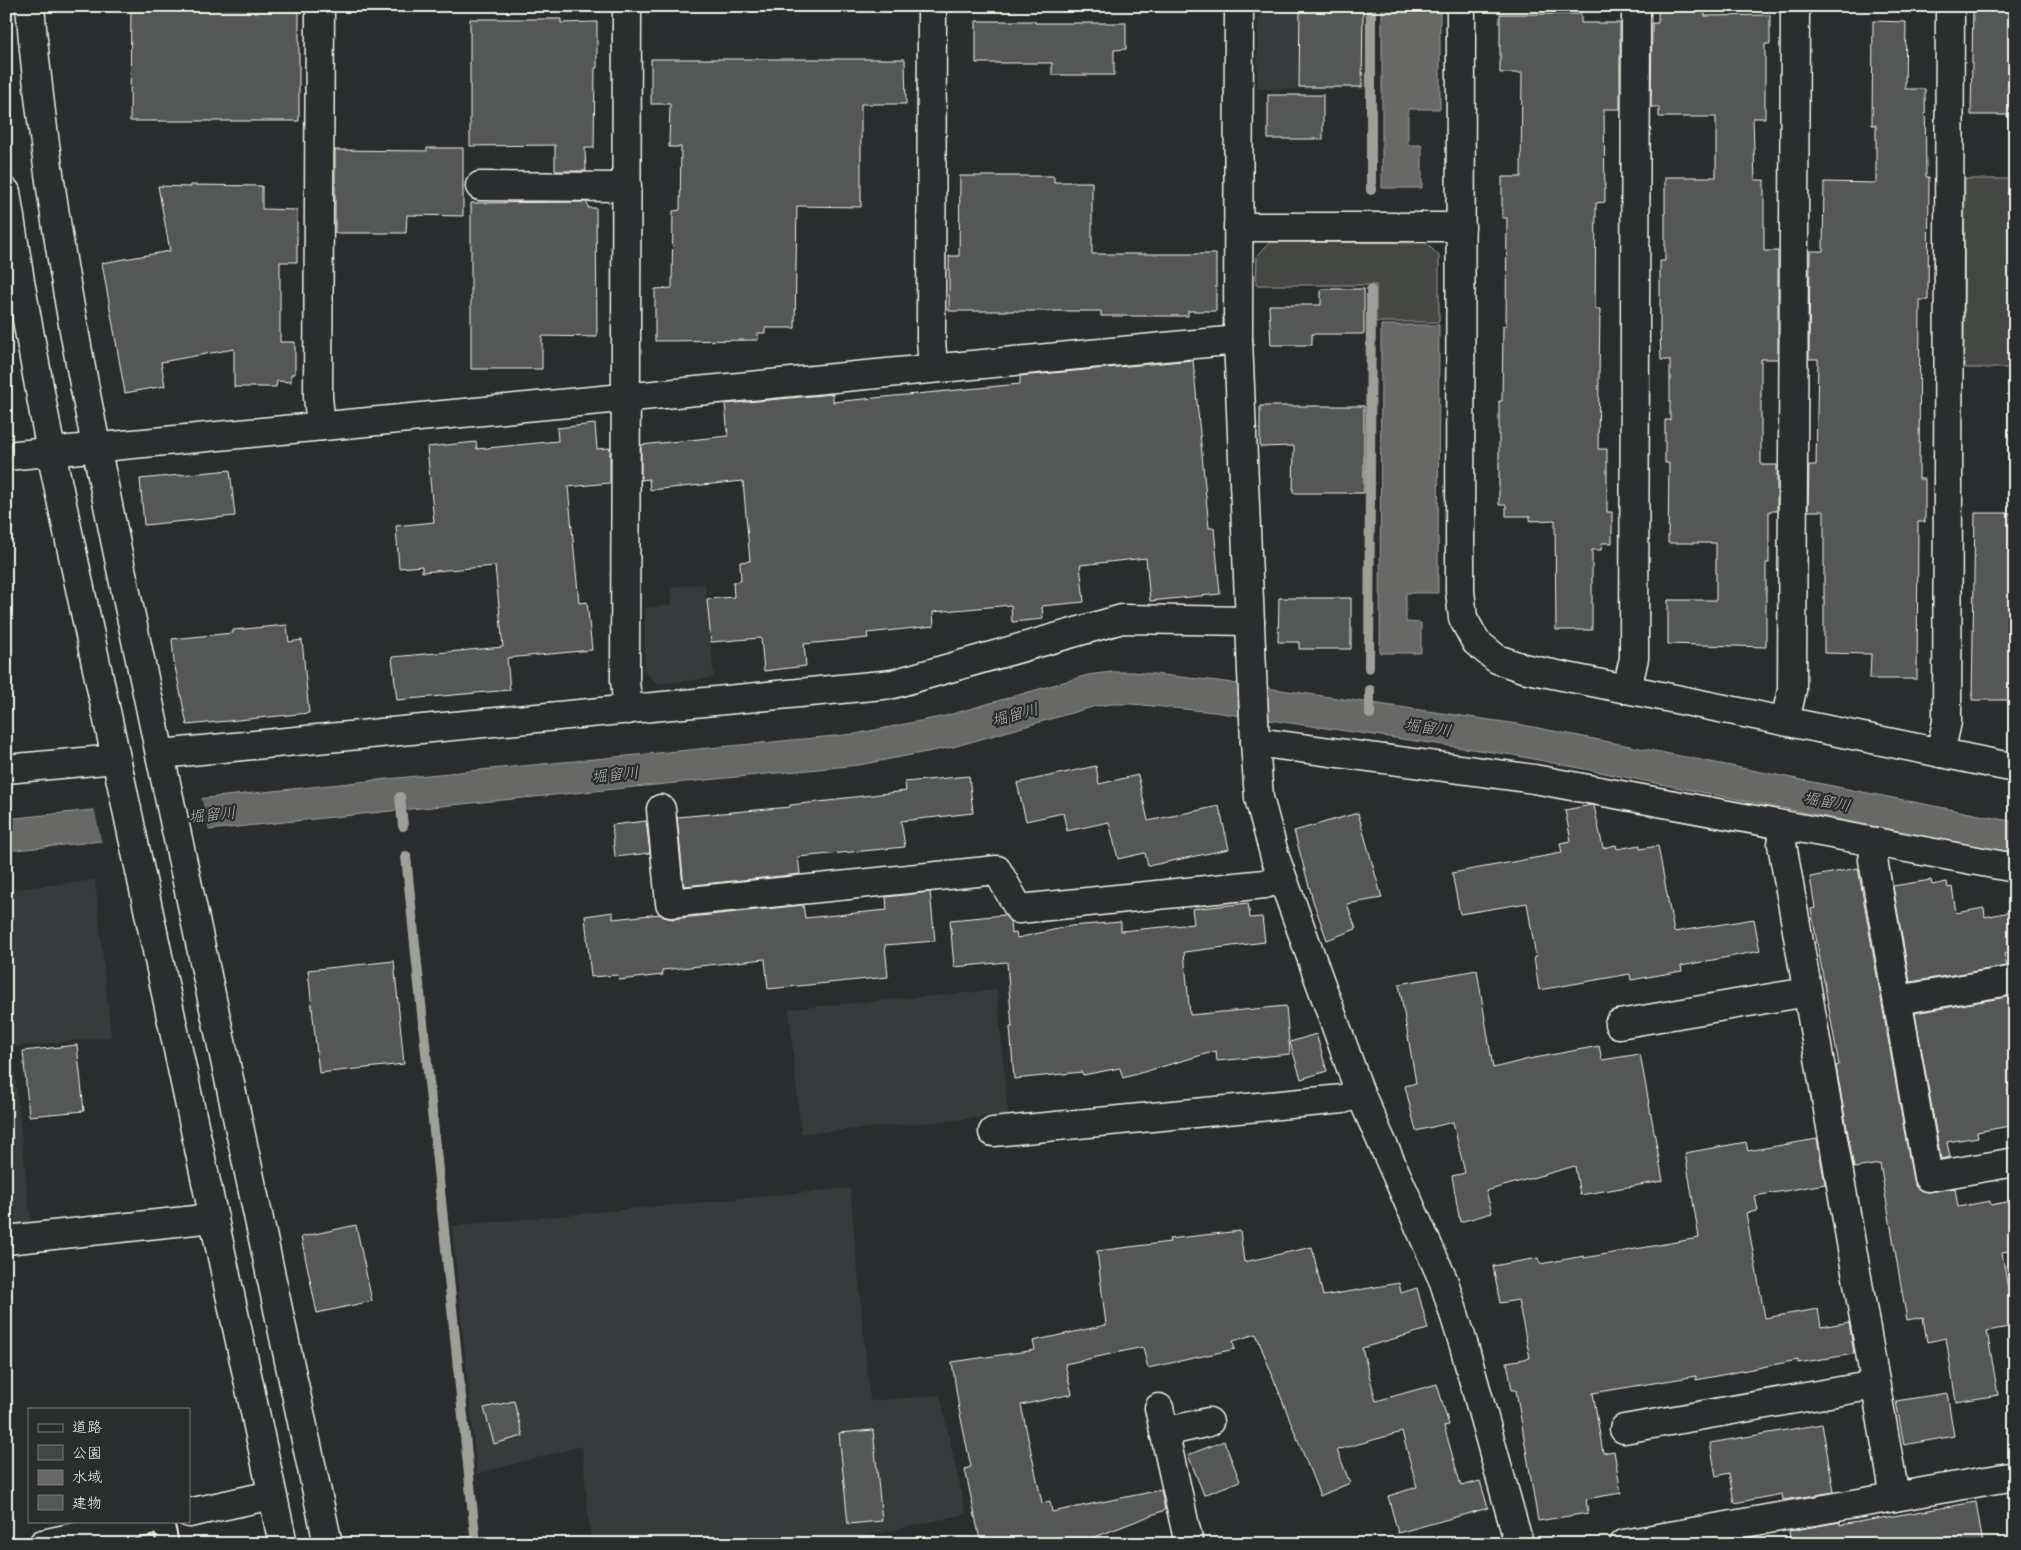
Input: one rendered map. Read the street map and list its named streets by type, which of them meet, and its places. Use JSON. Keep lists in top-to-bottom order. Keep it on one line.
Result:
{"water":["堀留川"],"legend":["道路","公園","水域","建物"]}
